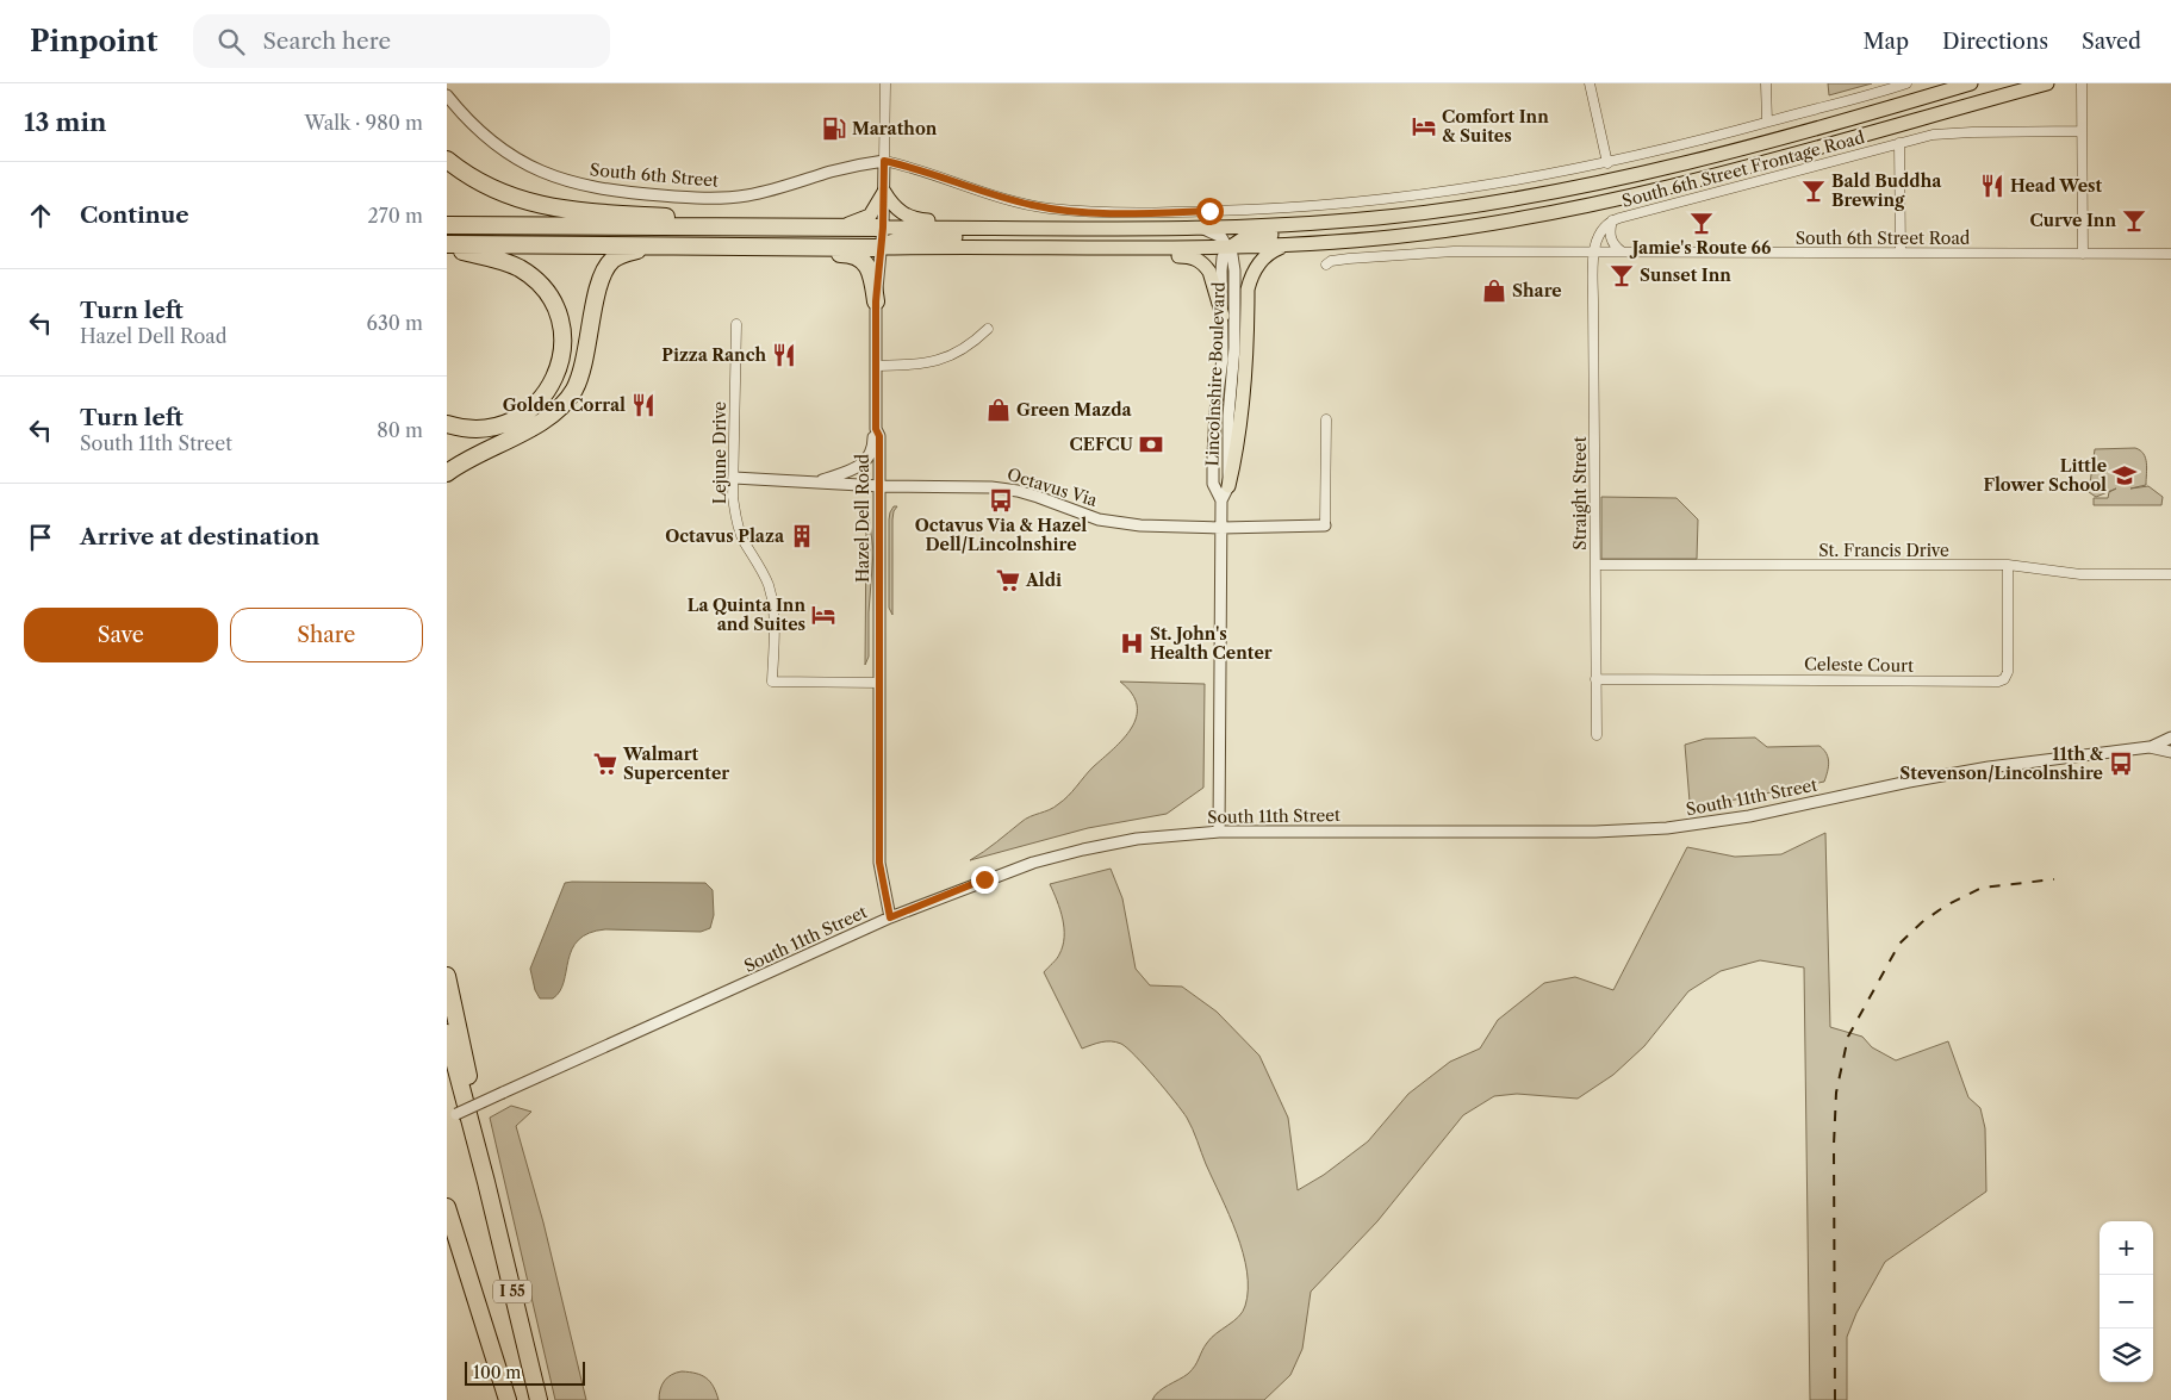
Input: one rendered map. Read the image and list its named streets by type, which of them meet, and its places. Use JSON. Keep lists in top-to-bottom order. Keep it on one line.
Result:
{"streets":{"highway":["I 55"],"street":["South 6th Street Frontage Road","South 6th Street","South 6th Street Road","Lincolnshire Boulevard","Lejune Drive","Octavus Via","Straight Street","Hazel Dell Road","St. Francis Drive","Celeste Court","South 11th Street"]},"crossings":[["South 6th Street Frontage Road","South 6th Street Road"],["South 6th Street Frontage Road","Straight Street"],["South 6th Street","Hazel Dell Road"],["South 6th Street Road","Straight Street"],["Lincolnshire Boulevard","Octavus Via"],["Lincolnshire Boulevard","South 11th Street"],["Lejune Drive","Octavus Via"],["Lejune Drive","Hazel Dell Road"],["Octavus Via","Hazel Dell Road"],["Straight Street","St. Francis Drive"],["Straight Street","Celeste Court"],["Hazel Dell Road","South 11th Street"],["St. Francis Drive","Celeste Court"]],"places":{"hotel":["Comfort Inn & Suites","La Quinta Inn and Suites"],"fuel station":["Marathon"],"restaurant":["Head West","Pizza Ranch","Golden Corral"],"bar":["Bald Buddha Brewing","Curve Inn","Jamie's Route 66","Sunset Inn"],"shop":["Share","Green Mazda"],"bank":["CEFCU"],"school or university":["Little Flower School"],"bus stop":["Octavus Via & Hazel Dell/Lincolnshire","11th & Stevenson/Lincolnshire"],"building":["Octavus Plaza"],"supermarket":["Aldi","Walmart Supercenter"],"hospital":["St. John's Health Center"]},"scale_bar":"100 m","page":{"header":"Pinpoint","search":"Search here","nav":["Map","Directions","Saved"],"heading":["13 min","Walk · 980 m"],"list":[["Continue","270 m"],["Turn left","Hazel Dell Road","630 m"],["Turn left","South 11th Street","80 m"],"Arrive at destination"],"buttons":["Save","Share"],"map_buttons":["+","−"],"scale":"100 m"}}
